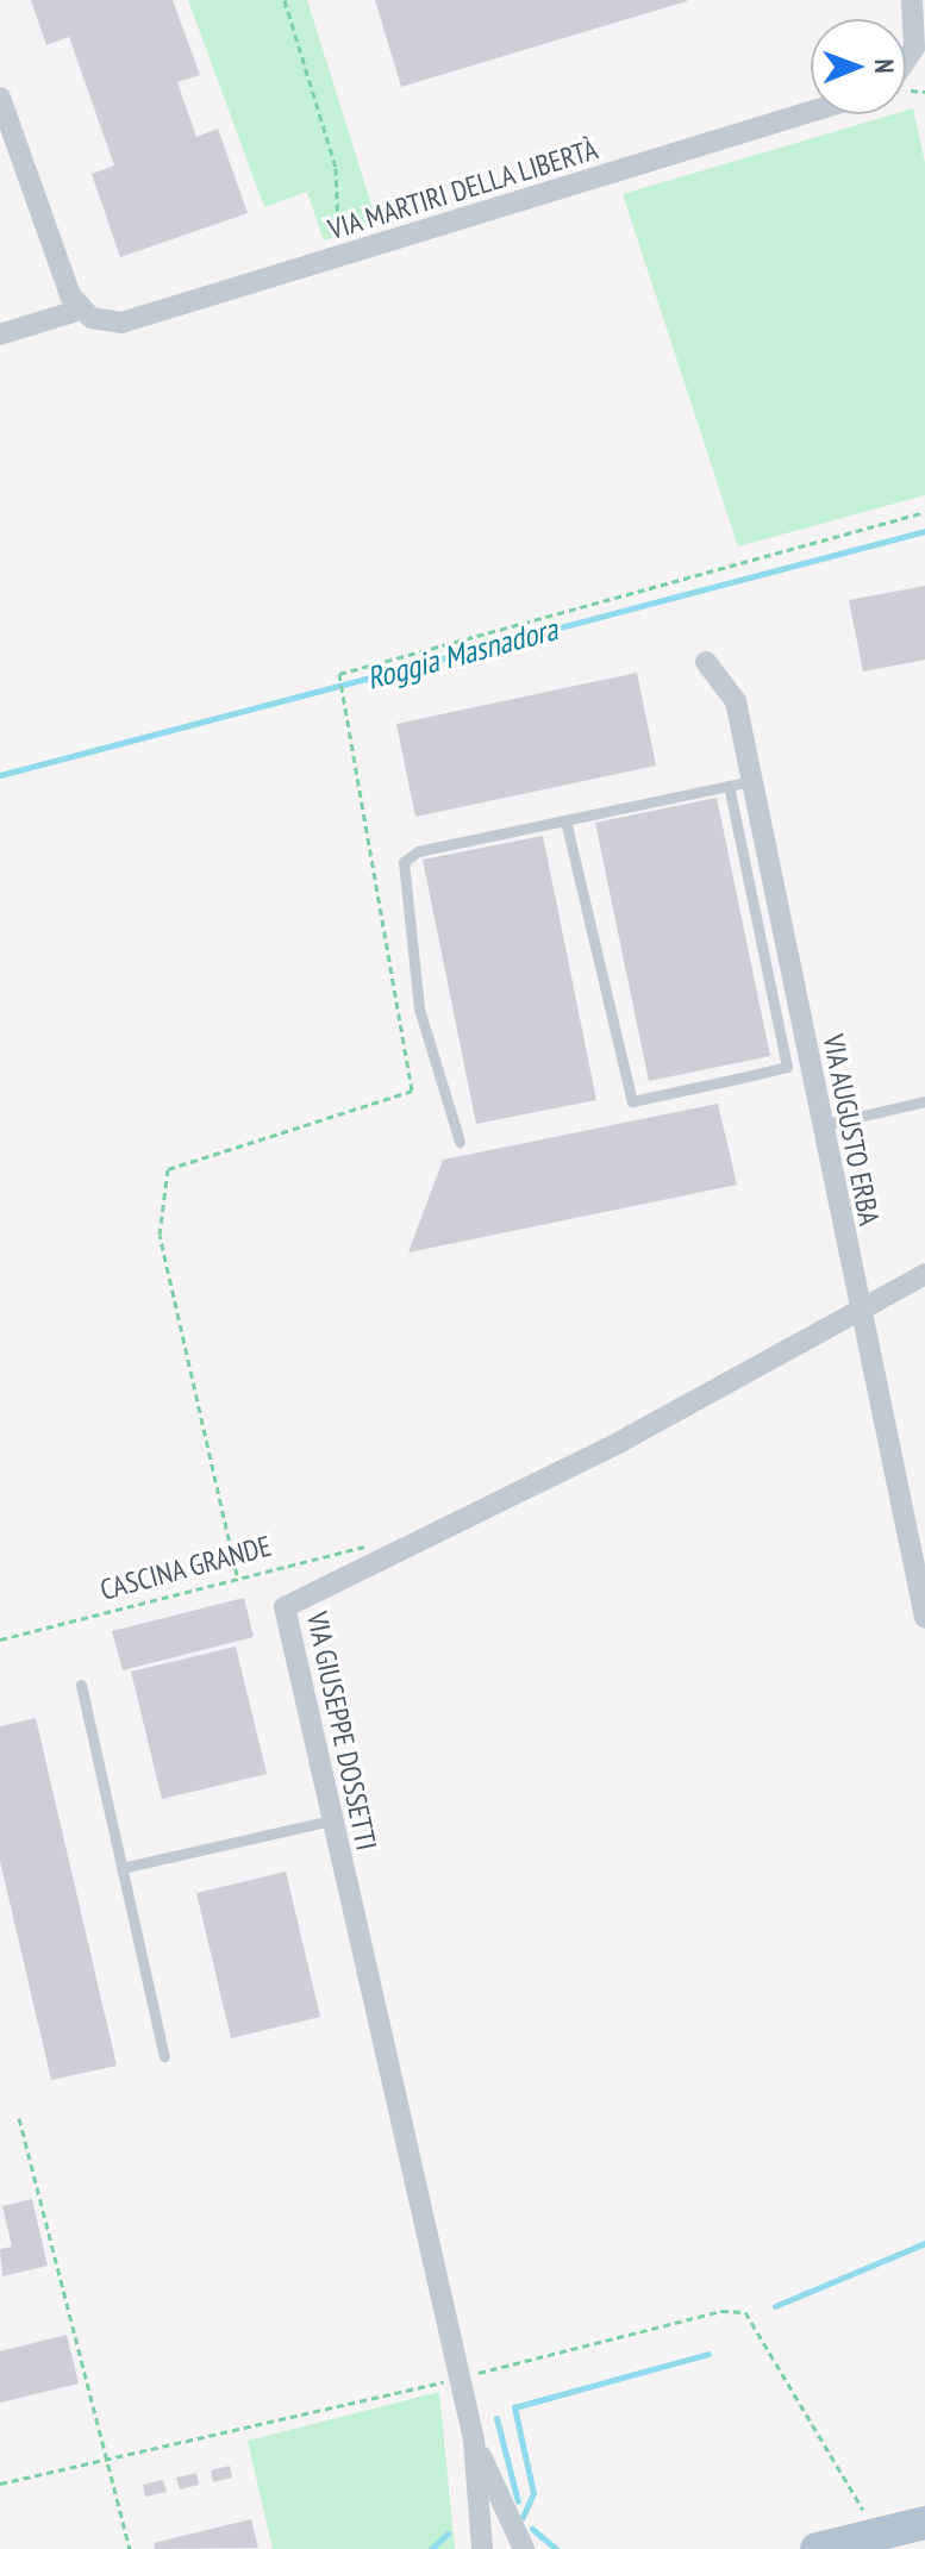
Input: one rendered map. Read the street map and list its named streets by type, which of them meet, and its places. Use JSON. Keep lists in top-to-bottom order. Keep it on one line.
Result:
{"streets":{"street":["VIA MARTIRI DELLA LIBERTÀ","VIA AUGUSTO ERBA","VIA GIUSEPPE DOSSETTI"],"path":["CASCINA GRANDE"]},"crossings":[["VIA AUGUSTO ERBA","VIA GIUSEPPE DOSSETTI"],["CASCINA GRANDE","VIA GIUSEPPE DOSSETTI"]],"water":["Roggia Masnadora"],"north":"right"}
